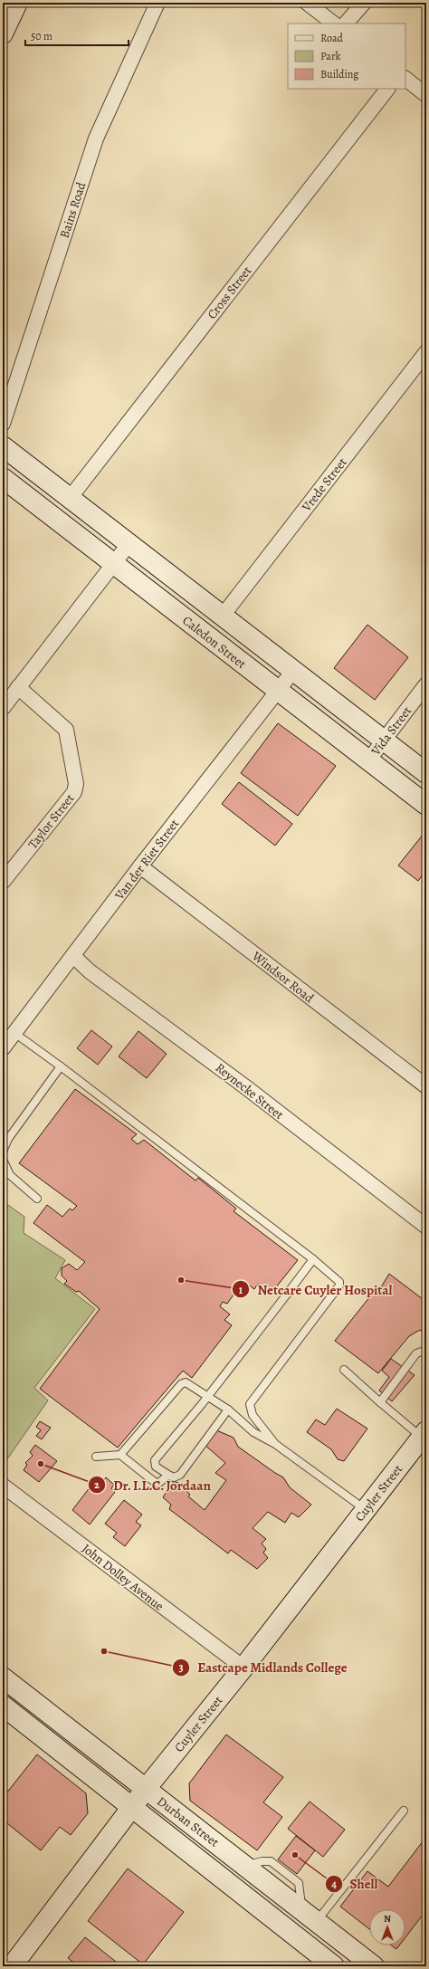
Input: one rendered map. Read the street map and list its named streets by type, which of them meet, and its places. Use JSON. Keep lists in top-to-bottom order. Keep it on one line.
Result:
{"streets":{"main road":["Caledon Street","Cuyler Street","Durban Street"],"street":["Bains Road","Cross Street","Vrede Street","Vida Street","Taylor Street","Van der Riet Street","Windsor Road","Reynecke Street","John Dolley Avenue"]},"crossings":[["Cross Street","Caledon Street"],["Vrede Street","Caledon Street"],["Caledon Street","Vida Street"],["Caledon Street","Van der Riet Street"],["Van der Riet Street","Windsor Road"],["Van der Riet Street","Reynecke Street"],["Cuyler Street","John Dolley Avenue"],["Cuyler Street","Durban Street"]],"places":["Netcare Cuyler Hospital","Dr. I.L.C. Jordaan","Eastcape Midlands College","Shell"],"legend":["Road","Park","Building"],"scale_bar":"50 m","north":"top"}
